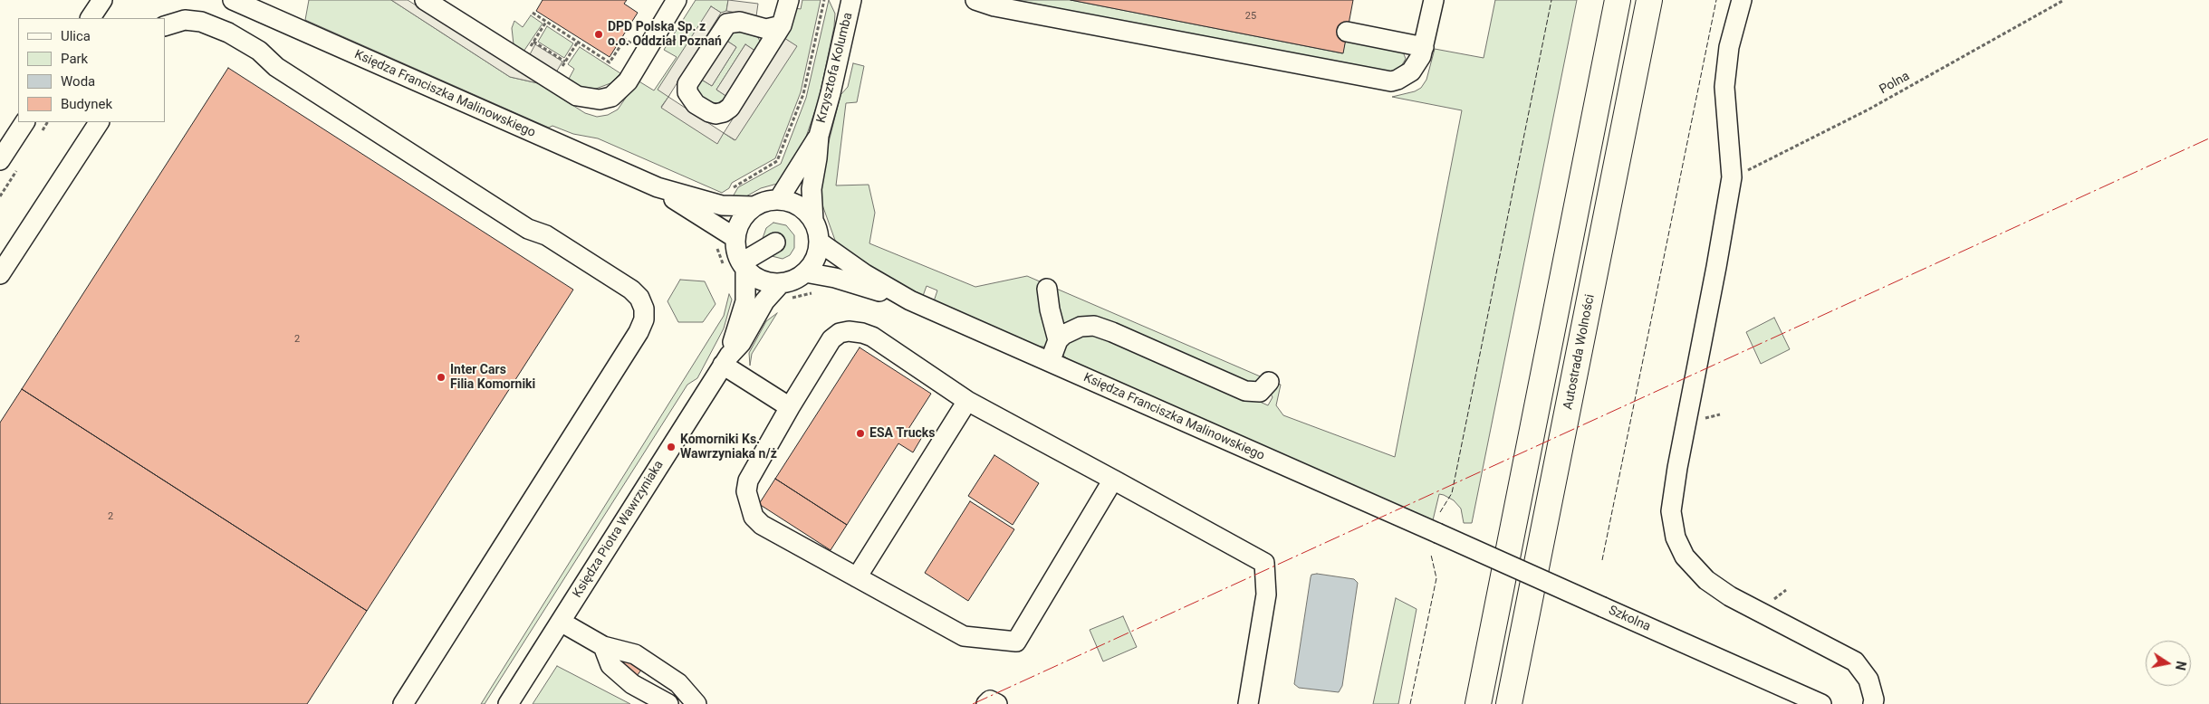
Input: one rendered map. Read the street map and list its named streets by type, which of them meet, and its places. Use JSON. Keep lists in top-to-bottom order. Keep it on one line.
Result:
{"streets":{"highway":["Autostrada Wolności"],"street":["Krzysztofa Kolumba","Księdza Franciszka Malinowskiego","Księdza Piotra Wawrzyniaka","Szkolna"],"path":["Polna"]},"crossings":[["Krzysztofa Kolumba","Księdza Franciszka Malinowskiego"],["Krzysztofa Kolumba","Księdza Piotra Wawrzyniaka"],["Księdza Franciszka Malinowskiego","Księdza Piotra Wawrzyniaka"],["Księdza Franciszka Malinowskiego","Szkolna"]],"places":["DPD Polska Sp. z o.o. Oddział Poznań","Inter Cars Filia Komorniki","ESA Trucks","Komorniki Ks. Wawrzyniaka n/ż"],"house_numbers":["25","2","2"],"legend":["Ulica","Park","Woda","Budynek"],"north":"right"}
